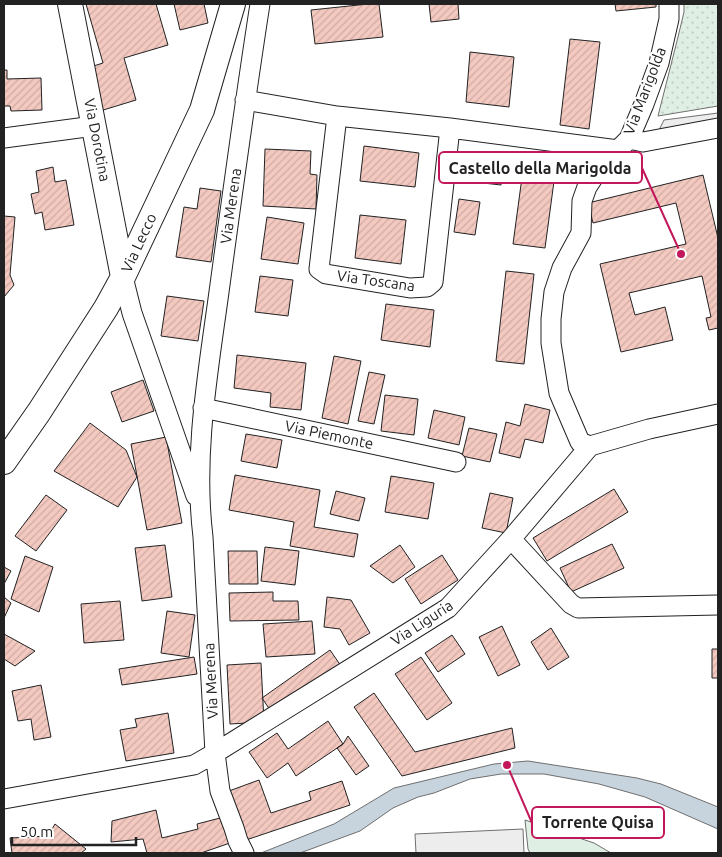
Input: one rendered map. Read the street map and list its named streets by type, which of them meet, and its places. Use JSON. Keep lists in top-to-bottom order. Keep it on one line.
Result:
{"streets":{"main road":["Via Dorotina","Via Lecco"],"street":["Via Marigolda","Via Merena","Via Toscana","Via Piemonte","Via Liguria"]},"crossings":[["Via Marigolda","Via Liguria"],["Via Dorotina","Via Merena"],["Via Dorotina","Via Lecco"],["Via Merena","Via Lecco"],["Via Merena","Via Piemonte"],["Via Merena","Via Liguria"]],"places":["Castello della Marigolda","Torrente Quisa"],"scale_bar":"50 m"}
